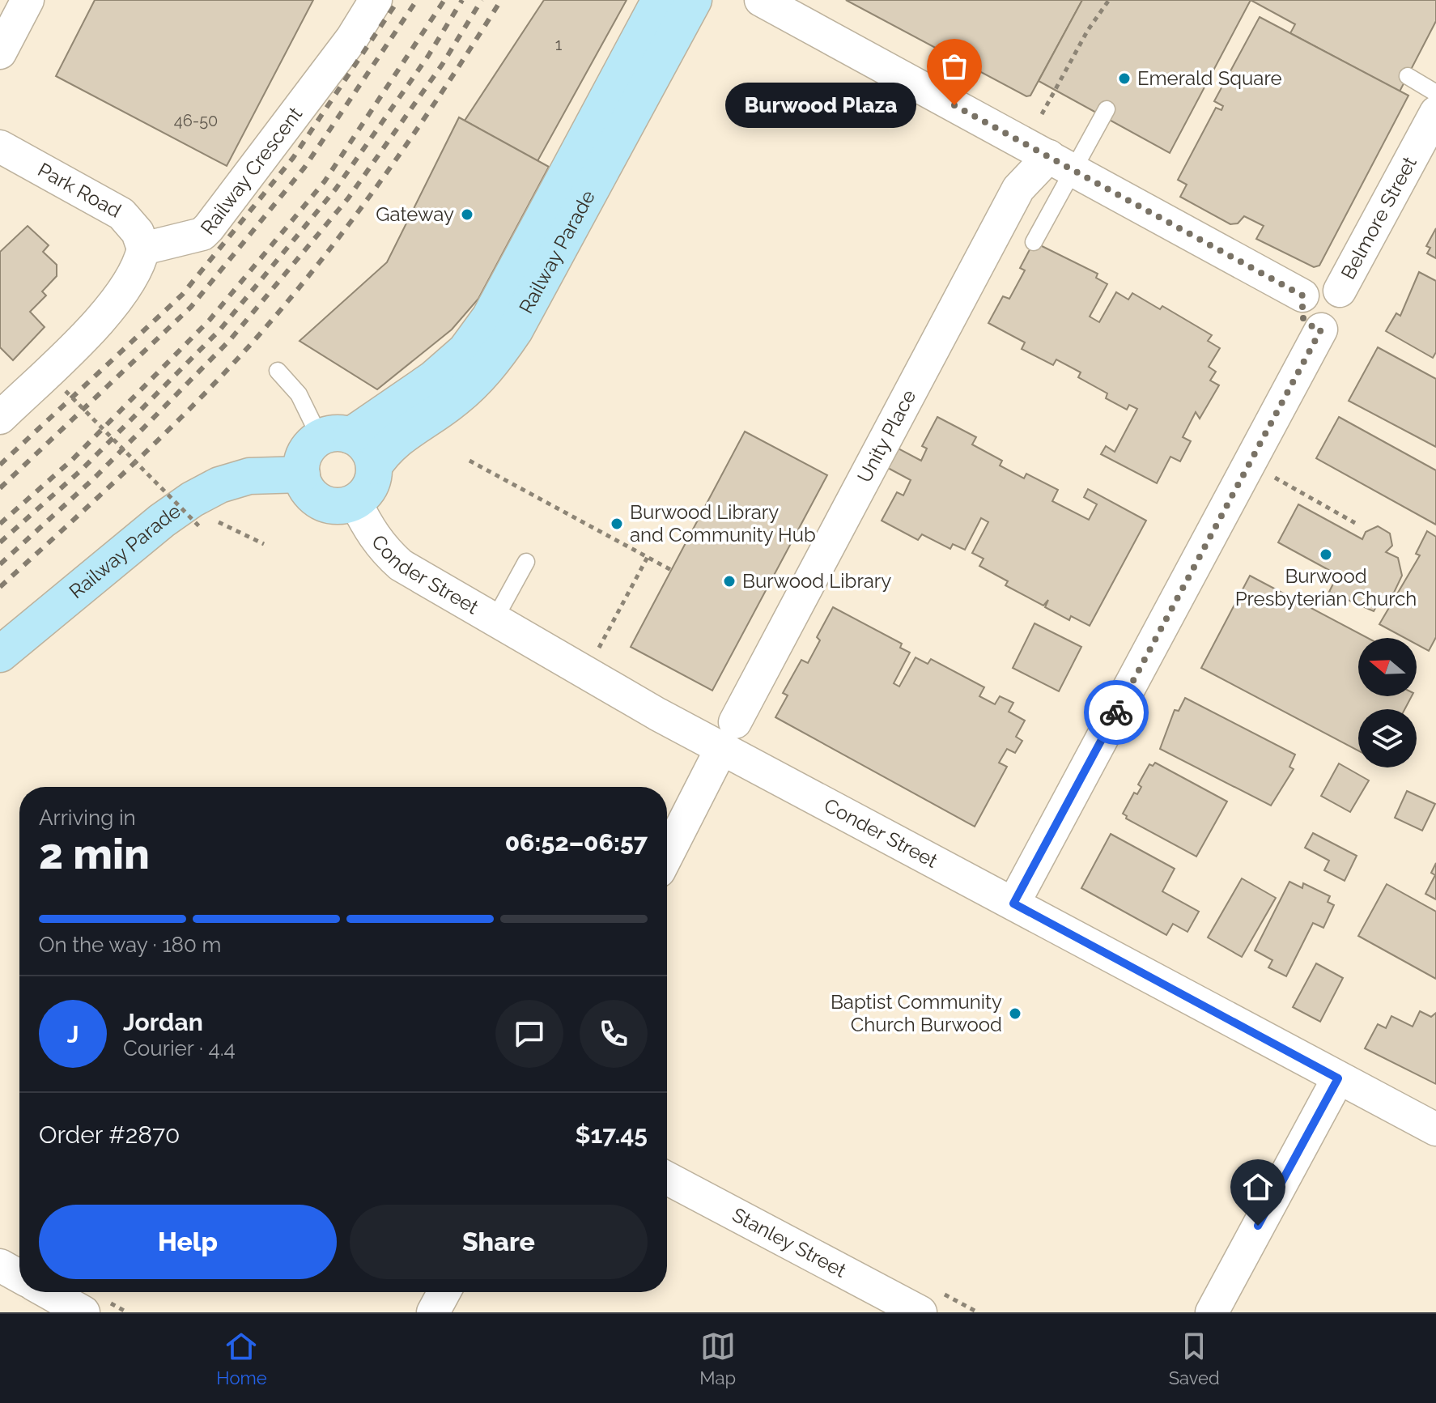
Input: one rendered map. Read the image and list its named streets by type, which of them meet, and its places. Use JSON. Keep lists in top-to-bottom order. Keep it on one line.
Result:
{"streets":{"main road":["Railway Parade"],"street":["Railway Crescent","Park Road","Belmore Street","Unity Place","Conder Street","Stanley Street"]},"crossings":[["Railway Crescent","Park Road"],["Railway Parade","Conder Street"],["Unity Place","Conder Street"]],"places":["Emerald Square","Burwood Plaza","Gateway","Burwood Library and Community Hub","Burwood Presbyterian Church","Burwood Library","Baptist Community Church Burwood"],"house_numbers":["1","46-50"],"north":"left","page":{"bubble":"Burwood Plaza","heading":["2 min","Arriving in","06:52–06:57"],"panel":["Jordan","Courier · 4.4","Order #2870","$17.45"],"bar":"On the way · 180 m","round":"J","buttons":["Help","Share"],"tabs":["Home","Map","Saved"]}}
